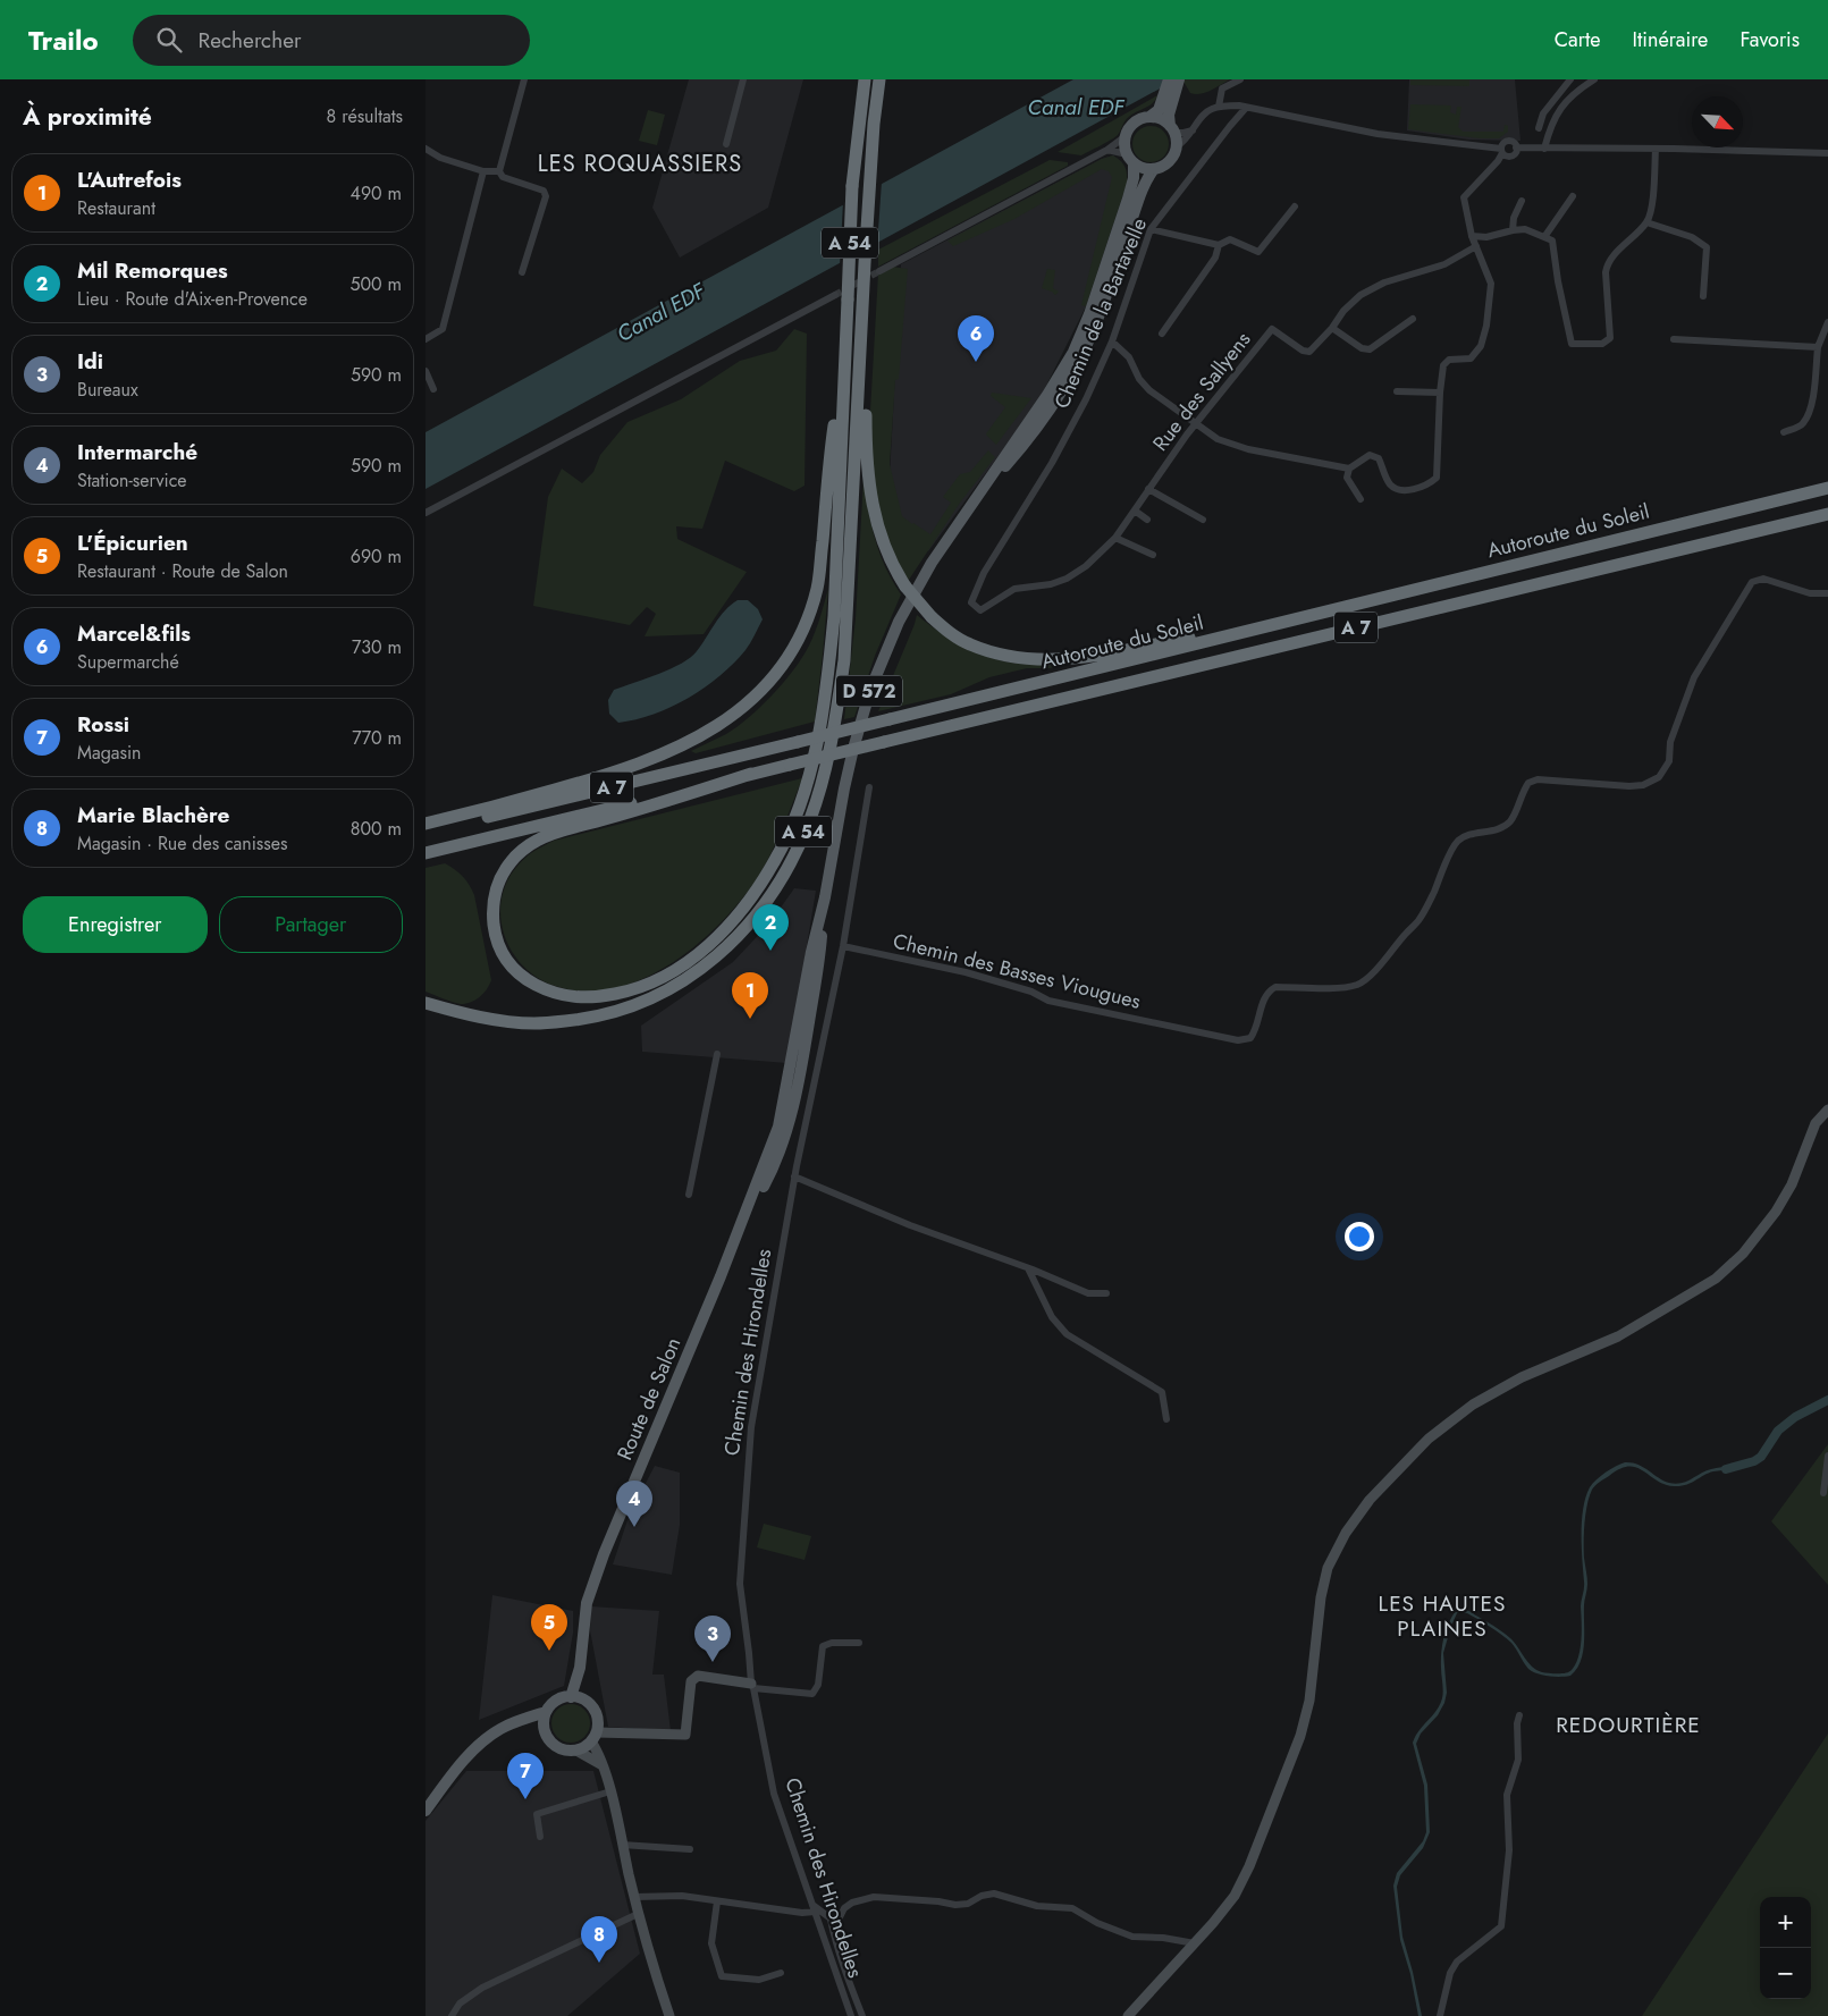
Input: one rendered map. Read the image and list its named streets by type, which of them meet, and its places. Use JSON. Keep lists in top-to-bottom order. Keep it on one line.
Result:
{"streets":{"highway":["A 54","Autoroute du Soleil","A 7"],"main road":["D 572","Route de Salon"],"street":["Chemin de la Bartavelle","Rue des Sallyens","Chemin des Basses Viougues","Chemin des Hirondelles"]},"crossings":[["A 54","Autoroute du Soleil"],["Chemin de la Bartavelle","Rue des Sallyens"],["D 572","Route de Salon"],["Chemin des Basses Viougues","Chemin des Hirondelles"]],"districts":["LES ROQUASSIERS","LES HAUTES PLAINES","REDOURTIÈRE"],"water":["Canal EDF"],"north":"bottom right","page":{"header":"Trailo","search":"Rechercher","nav":["Carte","Itinéraire","Favoris"],"heading":["À proximité","8 résultats"],"list":[{"mark":"1","name":"L'Autrefois","note":"Restaurant","value":"490 m"},{"mark":"2","name":"Mil Remorques","note":"Lieu · Route d'Aix-en-Provence","value":"500 m"},{"mark":"3","name":"Idi","note":"Bureaux","value":"590 m"},{"mark":"4","name":"Intermarché","note":"Station-service","value":"590 m"},{"mark":"5","name":"L'Épicurien","note":"Restaurant · Route de Salon","value":"690 m"},{"mark":"6","name":"Marcel&fils","note":"Supermarché","value":"730 m"},{"mark":"7","name":"Rossi","note":"Magasin","value":"770 m"},{"mark":"8","name":"Marie Blachère","note":"Magasin · Rue des canisses","value":"800 m"}],"pins":["6","2","1","4","5","3","7","8"],"buttons":["Enregistrer","Partager"],"map_buttons":["+","−"]}}
